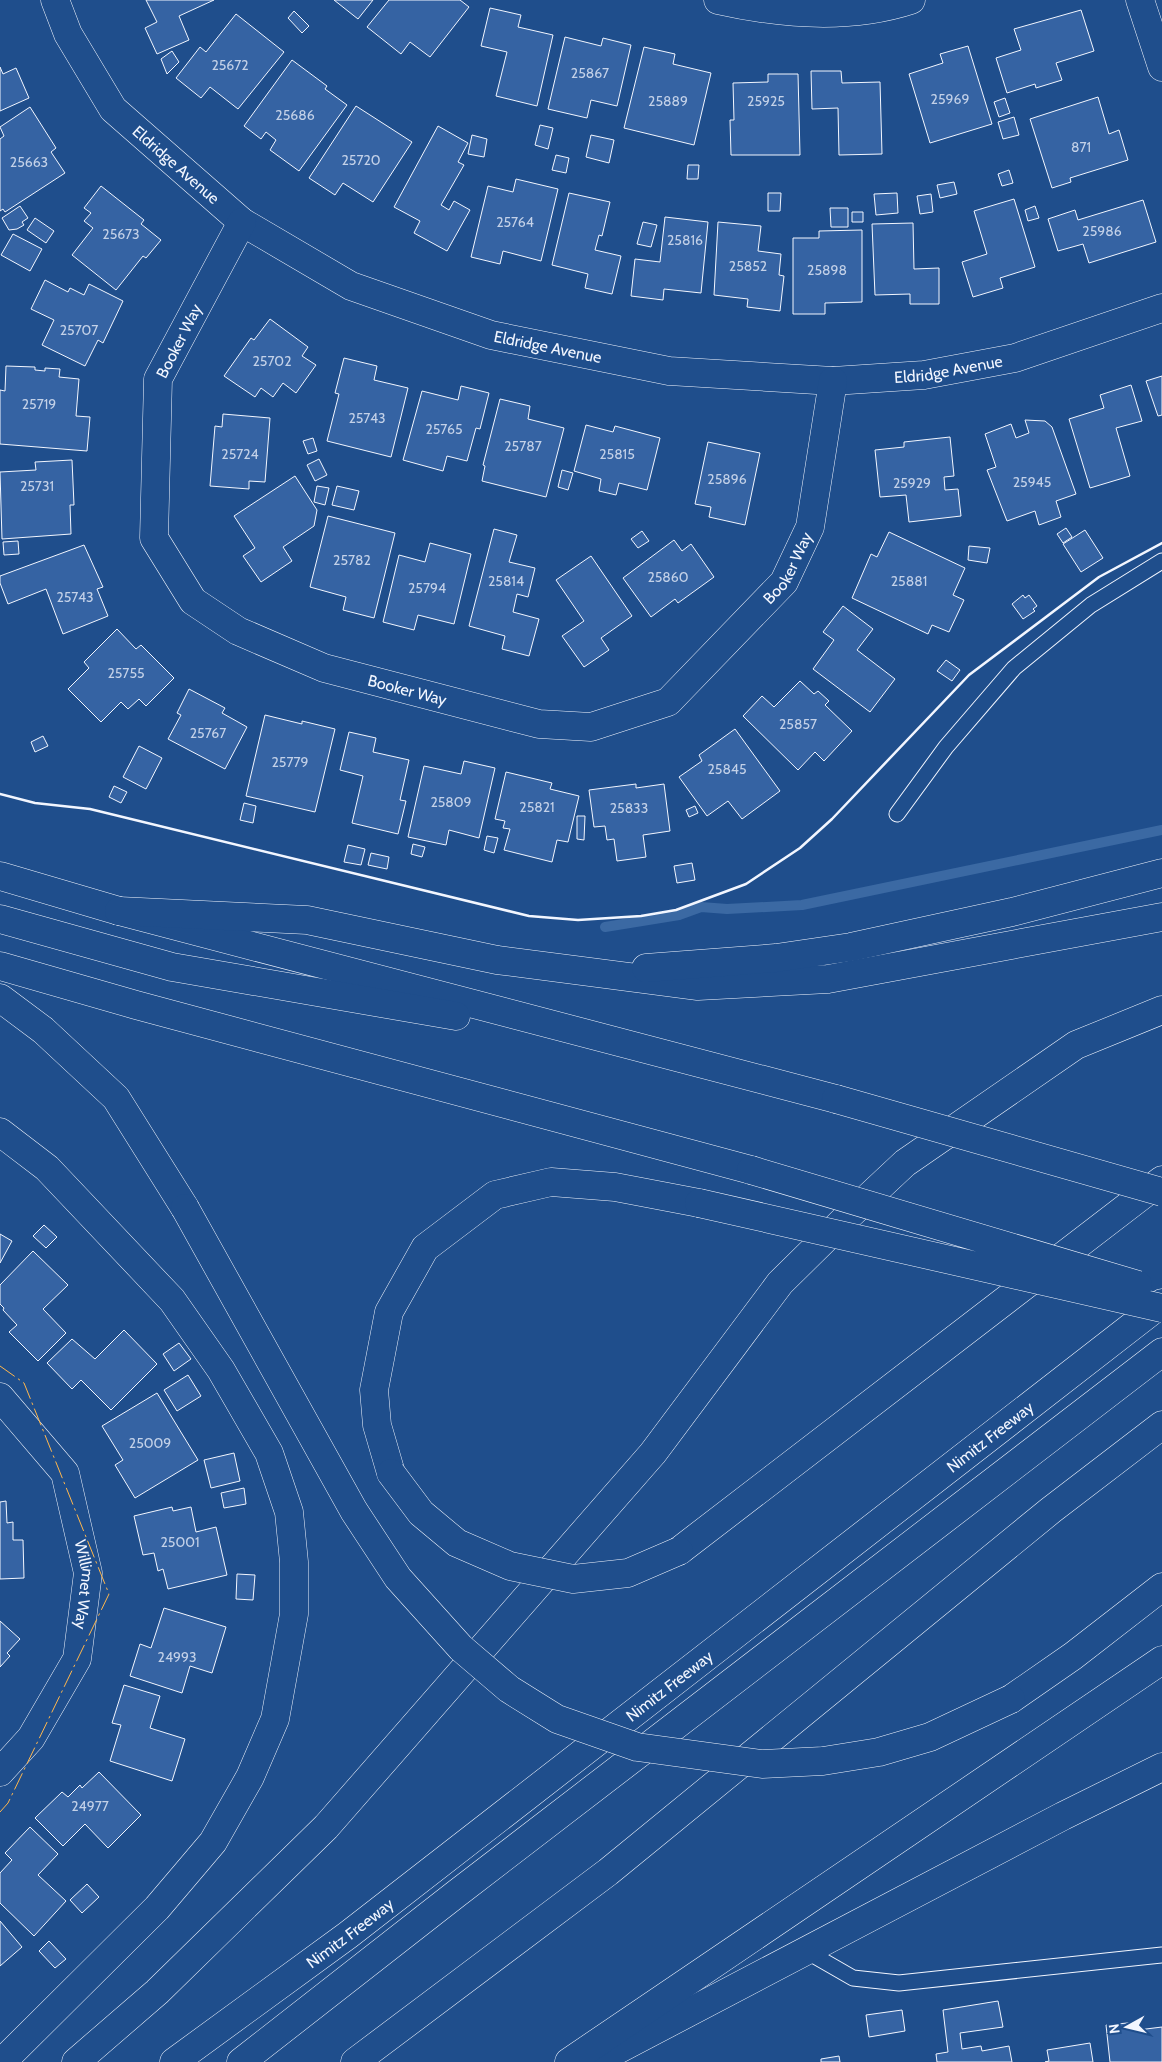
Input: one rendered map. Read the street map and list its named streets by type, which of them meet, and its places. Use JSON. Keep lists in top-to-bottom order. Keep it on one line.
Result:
{"streets":{"main road":["Eldridge Avenue","Booker Way","Nimitz Freeway","Willimet Way"]},"crossings":[["Eldridge Avenue","Booker Way"]],"house_numbers":["25672","25867","25969","25889","25925","25686","871","25720","25663","25764","25986","25673","25816","25852","25898","25707","25702","25719","25743","25765","25787","25724","25815","25896","25945","25929","25731","25782","25860","25814","25881","25794","25743","25755","25857","25767","25779","25845","25809","25821","25833","25009","25001","24993","24977"],"north":"left"}
